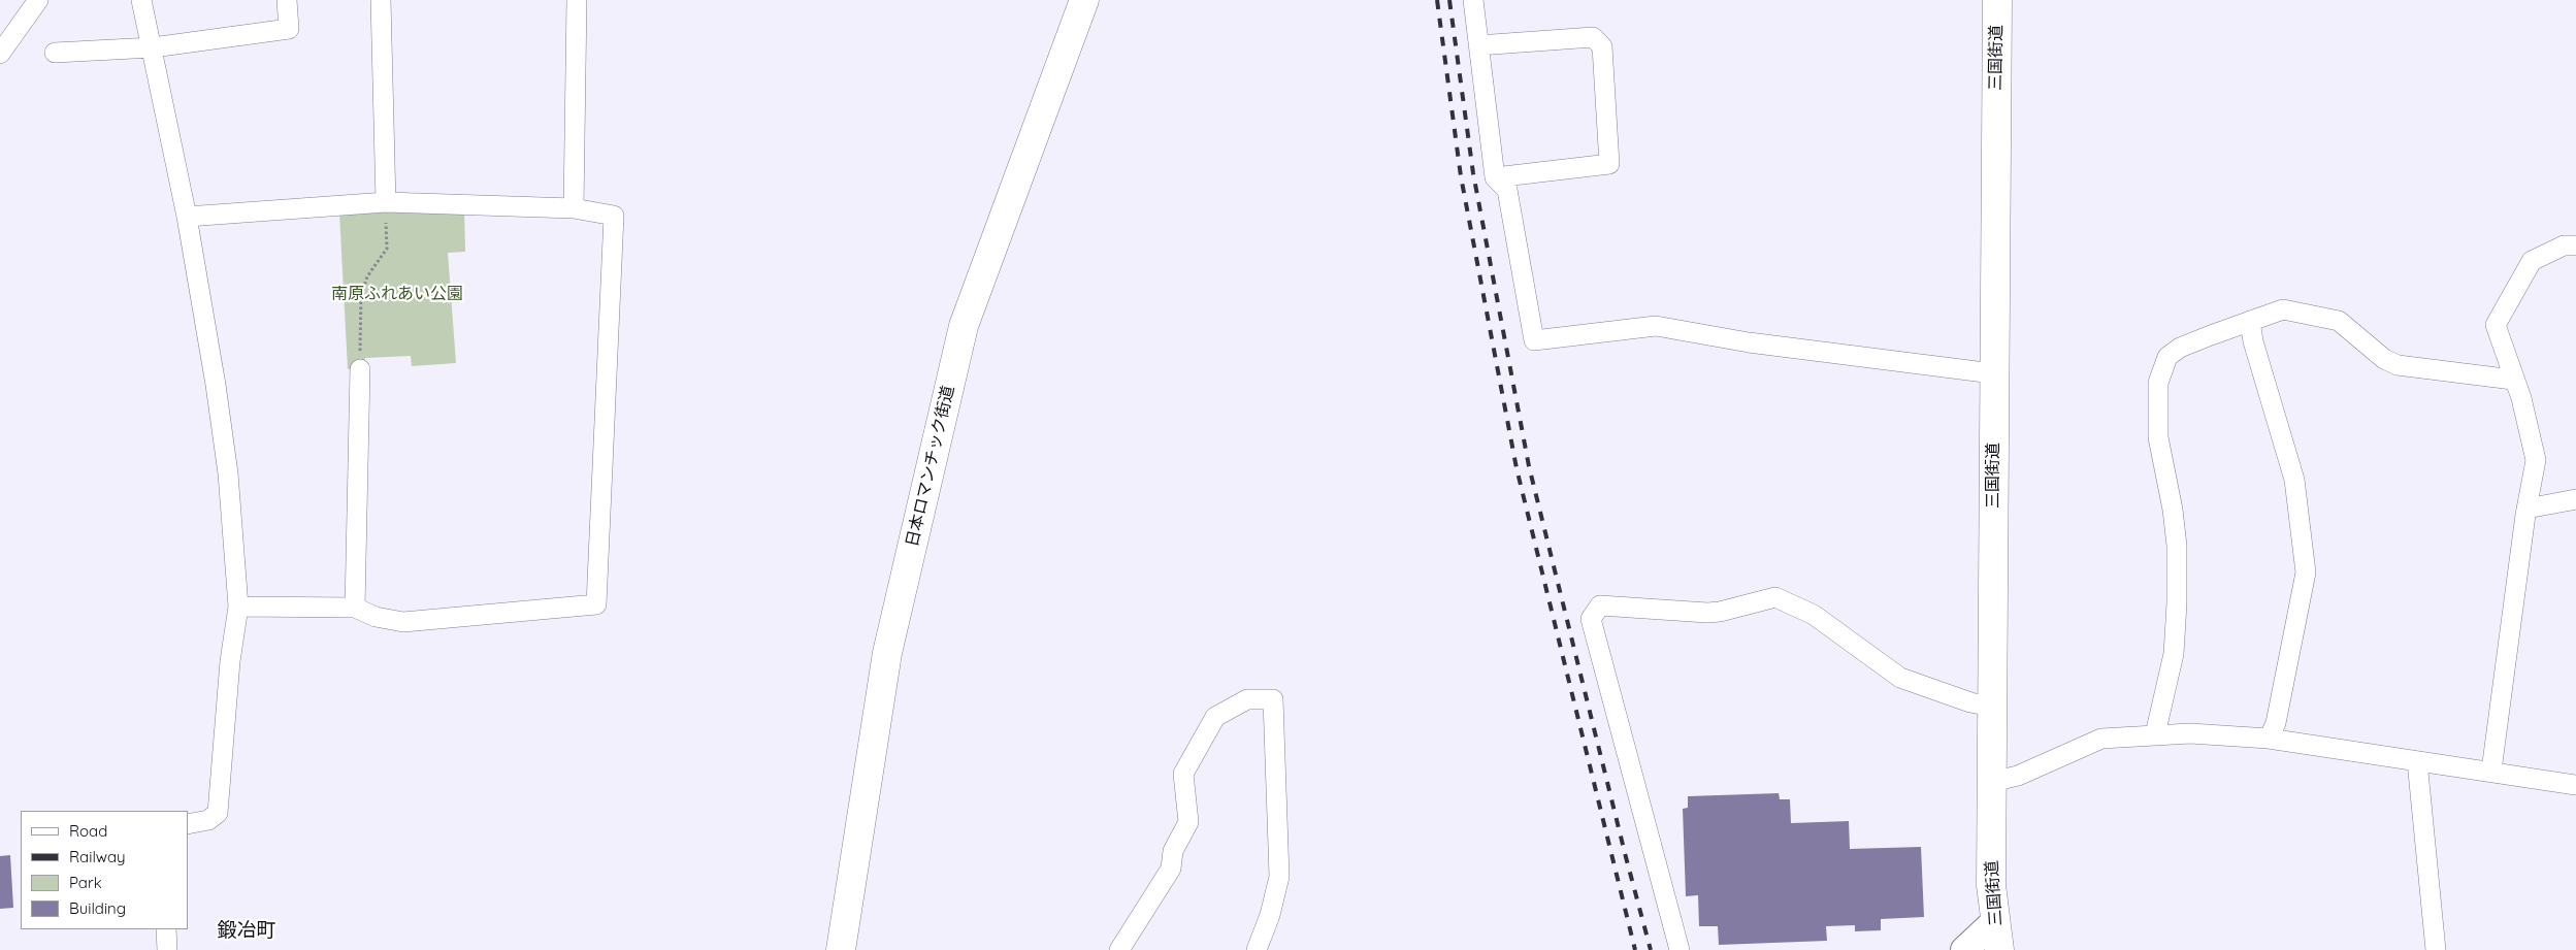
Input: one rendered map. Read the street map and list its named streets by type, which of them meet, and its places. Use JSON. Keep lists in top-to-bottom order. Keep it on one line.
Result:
{"streets":{"highway":["三国街道","日本ロマンチック街道"]},"districts":["鍛冶町"],"parks":["南原ふれあい公園"],"legend":["Road","Railway","Park","Building"]}
